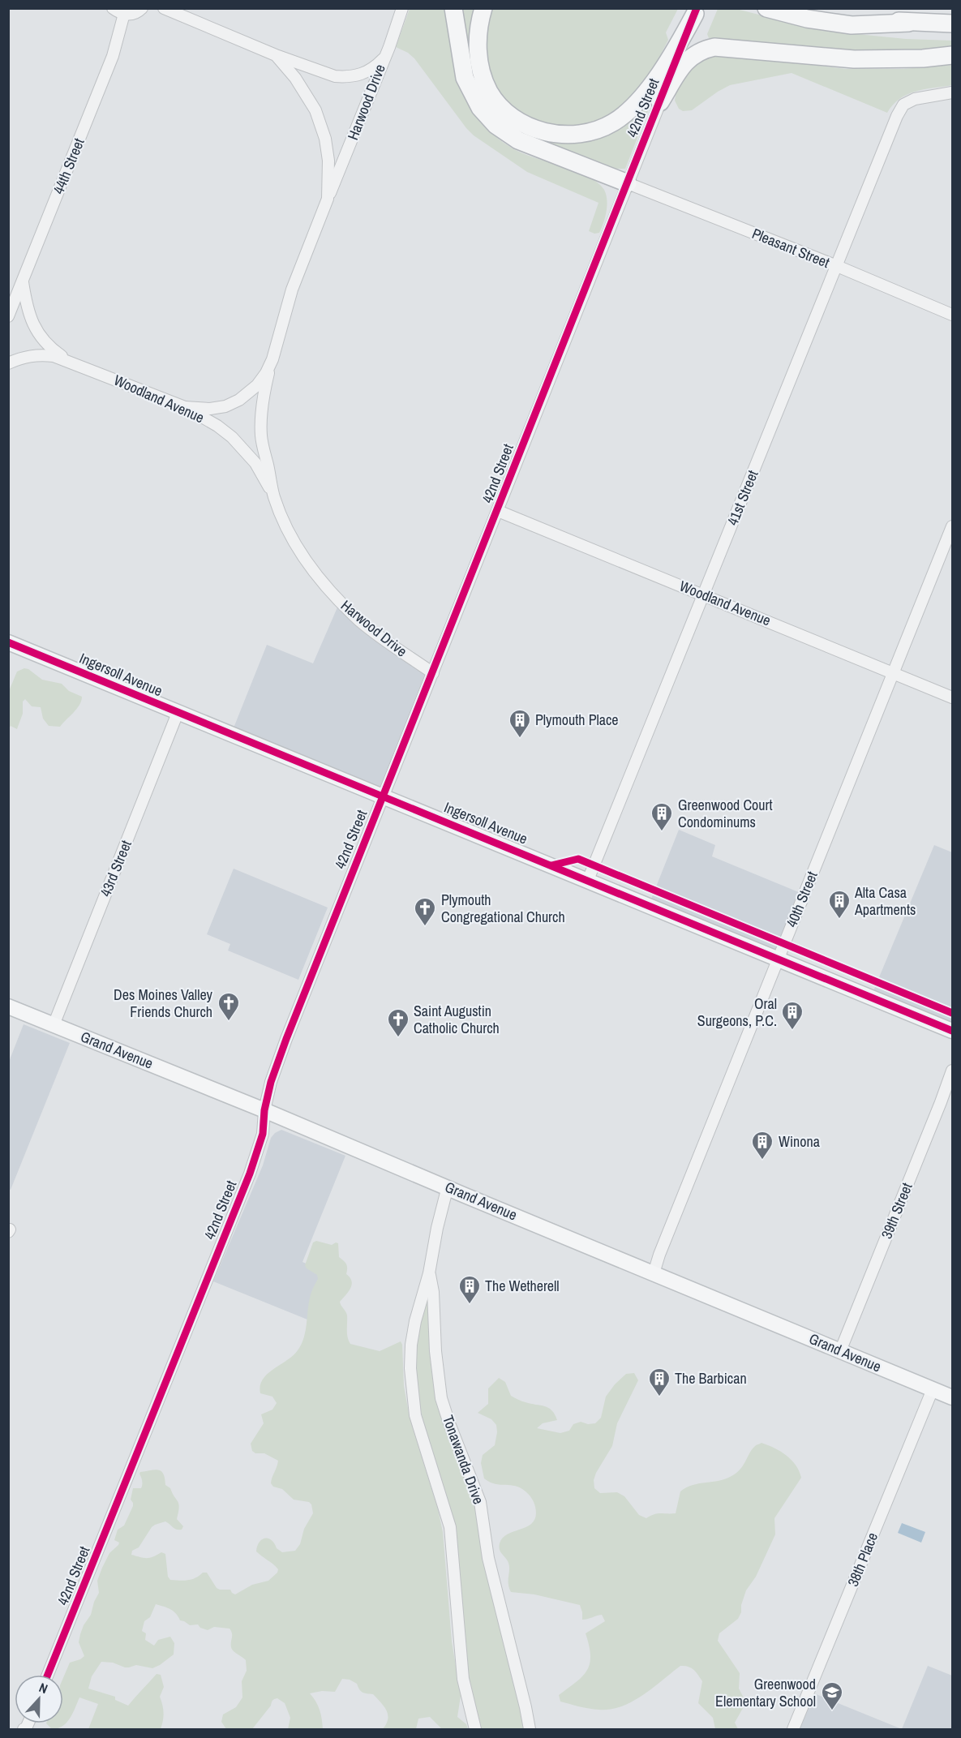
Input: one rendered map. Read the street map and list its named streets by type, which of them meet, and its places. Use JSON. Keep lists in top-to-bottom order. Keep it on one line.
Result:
{"streets":{"main road":["Ingersoll Avenue","Grand Avenue"],"street":["Harwood Drive","42nd Street","44th Street","Pleasant Street","Woodland Avenue","41st Street","43rd Street","40th Street","39th Street","Tonawanda Drive","38th Place"]},"crossings":[["Harwood Drive","42nd Street"],["Harwood Drive","Woodland Avenue"],["42nd Street","Pleasant Street"],["42nd Street","Woodland Avenue"],["42nd Street","Ingersoll Avenue"],["42nd Street","Grand Avenue"],["44th Street","Woodland Avenue"],["Pleasant Street","41st Street"],["Woodland Avenue","41st Street"],["Woodland Avenue","40th Street"],["41st Street","Ingersoll Avenue"],["Ingersoll Avenue","43rd Street"],["Ingersoll Avenue","40th Street"],["43rd Street","Grand Avenue"],["40th Street","Grand Avenue"],["Grand Avenue","39th Street"],["Grand Avenue","Tonawanda Drive"],["Grand Avenue","38th Place"]],"places":{"building":["Plymouth Place","Greenwood Court Condominums","Alta Casa Apartments","Oral Surgeons, P.C.","Winona","The Wetherell","The Barbican"],"church":["Plymouth Congregational Church","Des Moines Valley Friends Church","Saint Augustin Catholic Church"],"school or university":["Greenwood Elementary School"]},"north":"top"}
